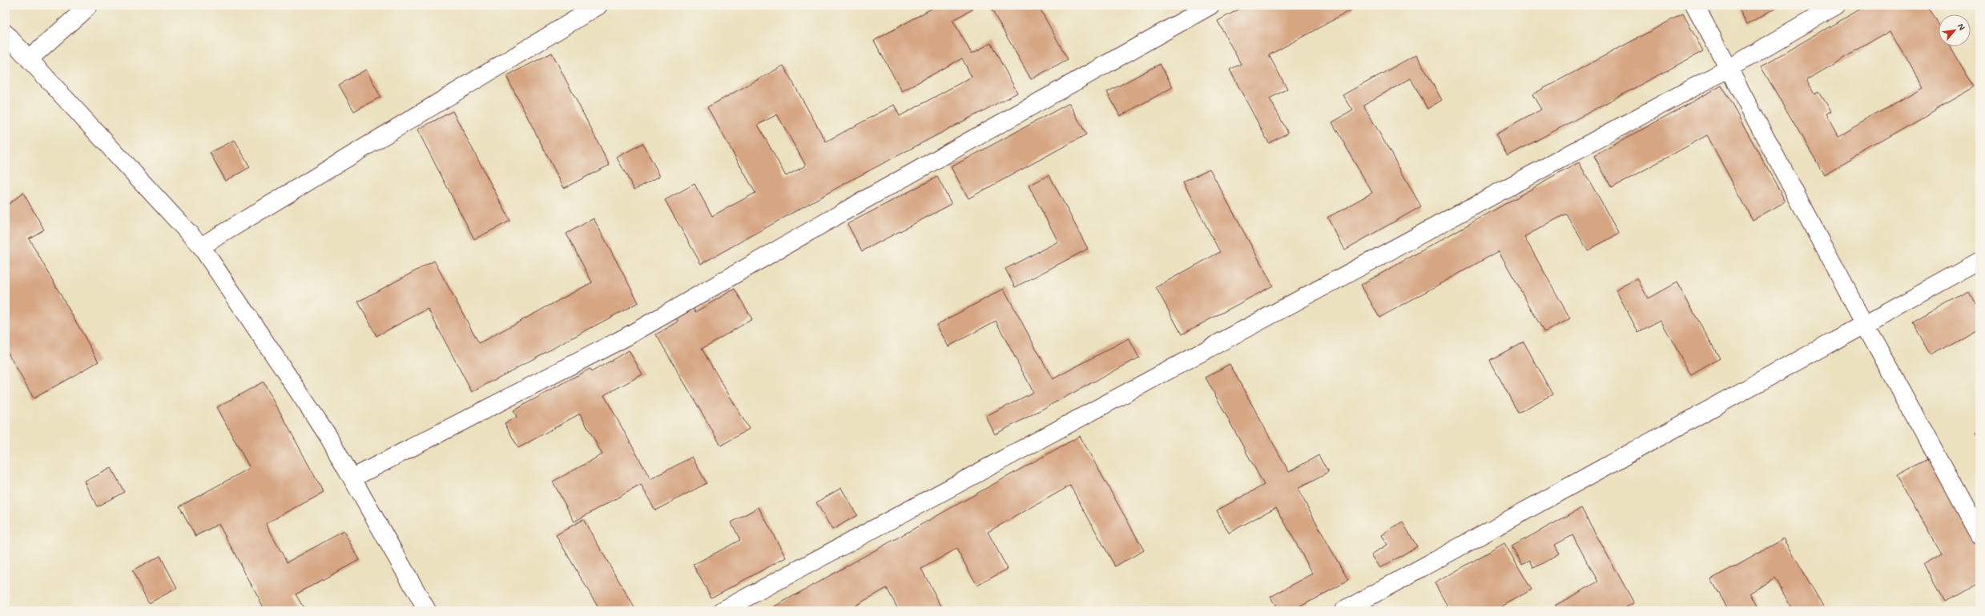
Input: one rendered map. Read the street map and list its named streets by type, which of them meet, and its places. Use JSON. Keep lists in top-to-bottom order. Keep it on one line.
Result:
{"north":"top right"}
